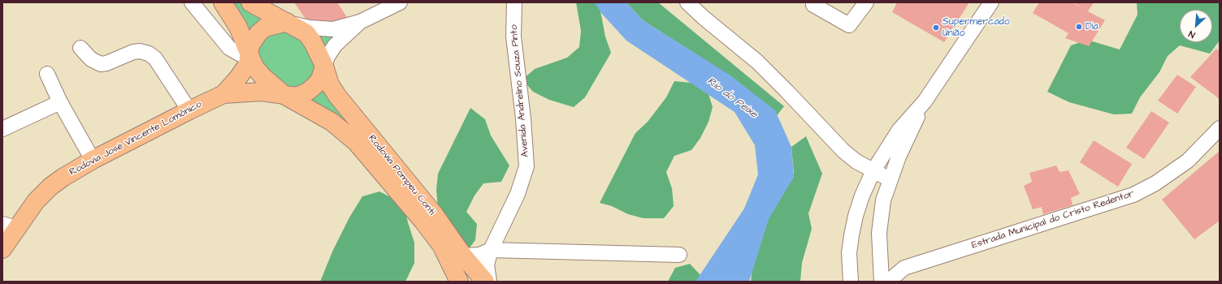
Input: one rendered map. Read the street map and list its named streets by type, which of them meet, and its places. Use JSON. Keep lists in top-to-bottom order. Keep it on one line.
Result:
{"streets":{"main road":["Rodovia José Vincente Lomônico","Rodovia Pompeu Conti"],"street":["Avenida Andrelino Souza Pinto","Estrada Municipal do Cristo Redentor"]},"crossings":[["Rodovia José Vincente Lomônico","Rodovia Pompeu Conti"]],"water":["Rio do Peixe"],"places":["Dia","Supermercado União"],"north":"bottom left"}
